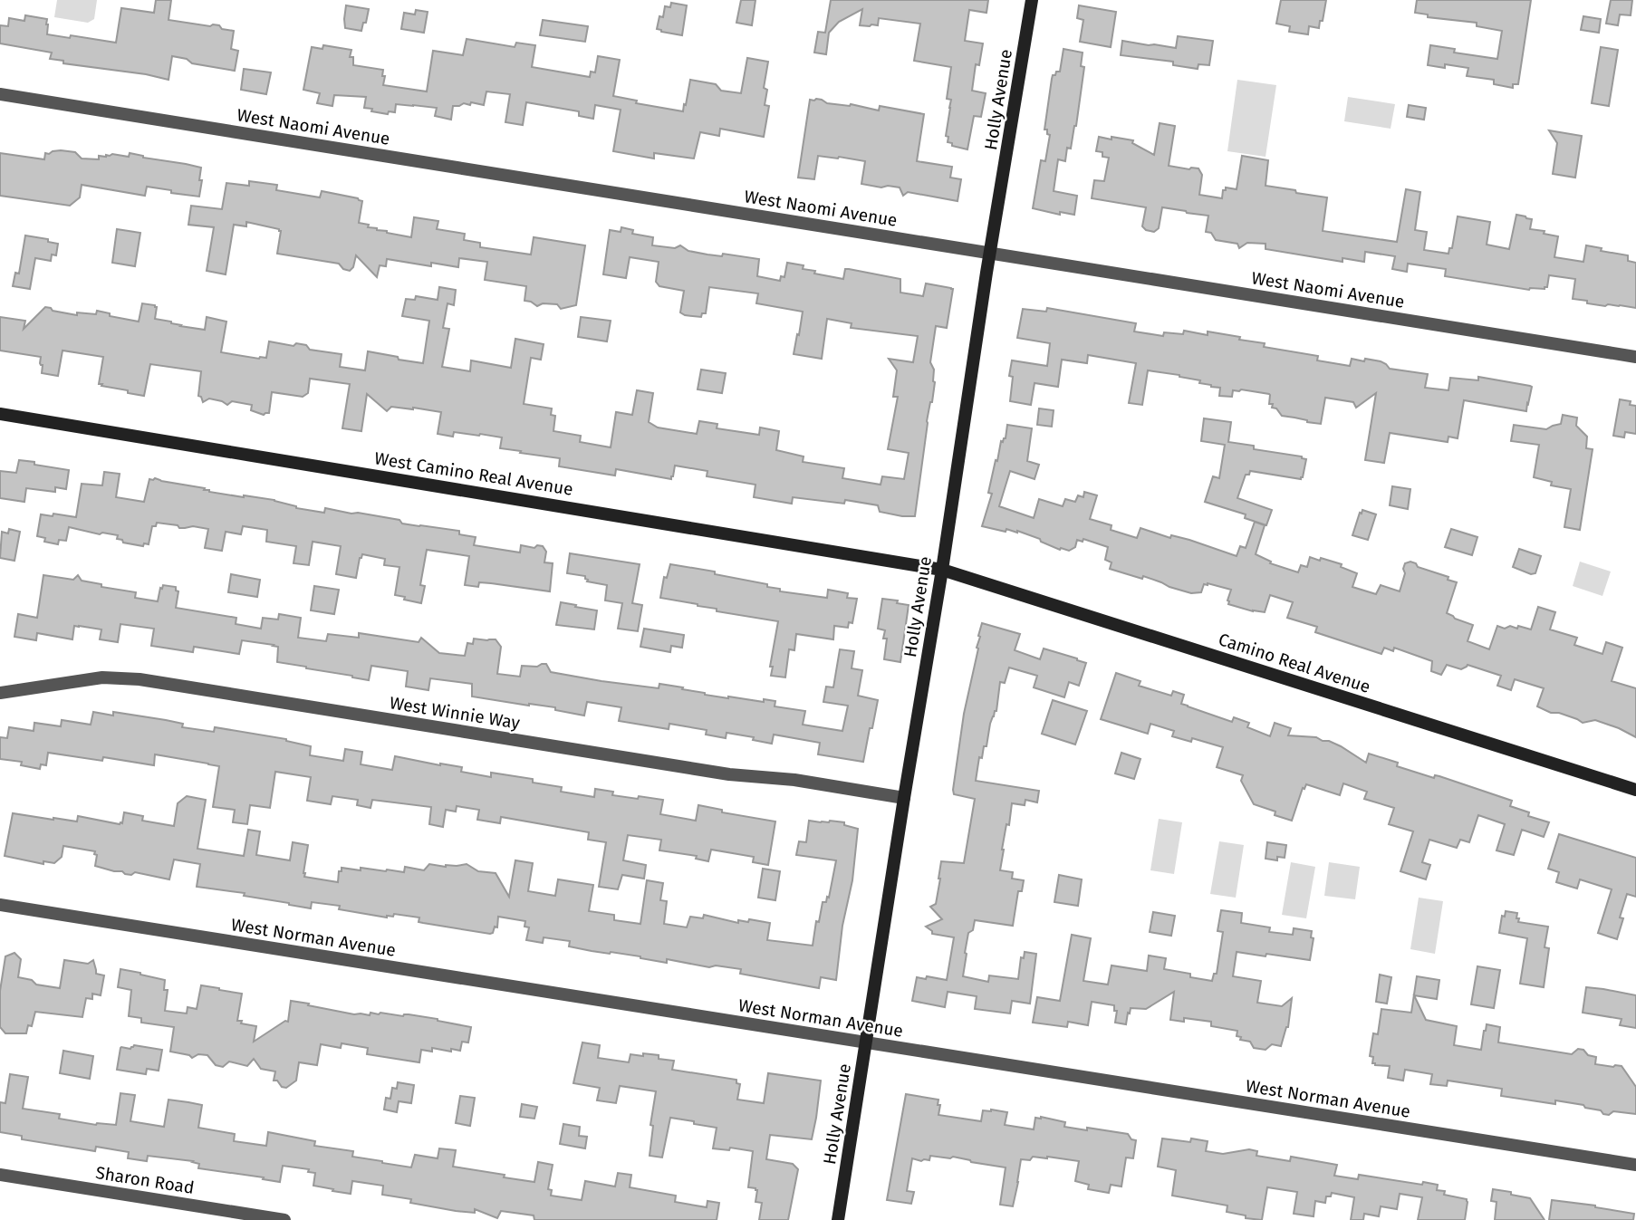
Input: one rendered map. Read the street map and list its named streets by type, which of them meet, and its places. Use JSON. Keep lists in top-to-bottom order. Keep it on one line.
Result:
{"streets":{"street":["Holly Avenue","West Naomi Avenue","West Camino Real Avenue","Camino Real Avenue","West Winnie Way","West Norman Avenue","Sharon Road"]},"crossings":[["Holly Avenue","West Naomi Avenue"],["Holly Avenue","West Camino Real Avenue"],["Holly Avenue","Camino Real Avenue"],["Holly Avenue","West Winnie Way"],["Holly Avenue","West Norman Avenue"],["West Camino Real Avenue","Camino Real Avenue"]]}
